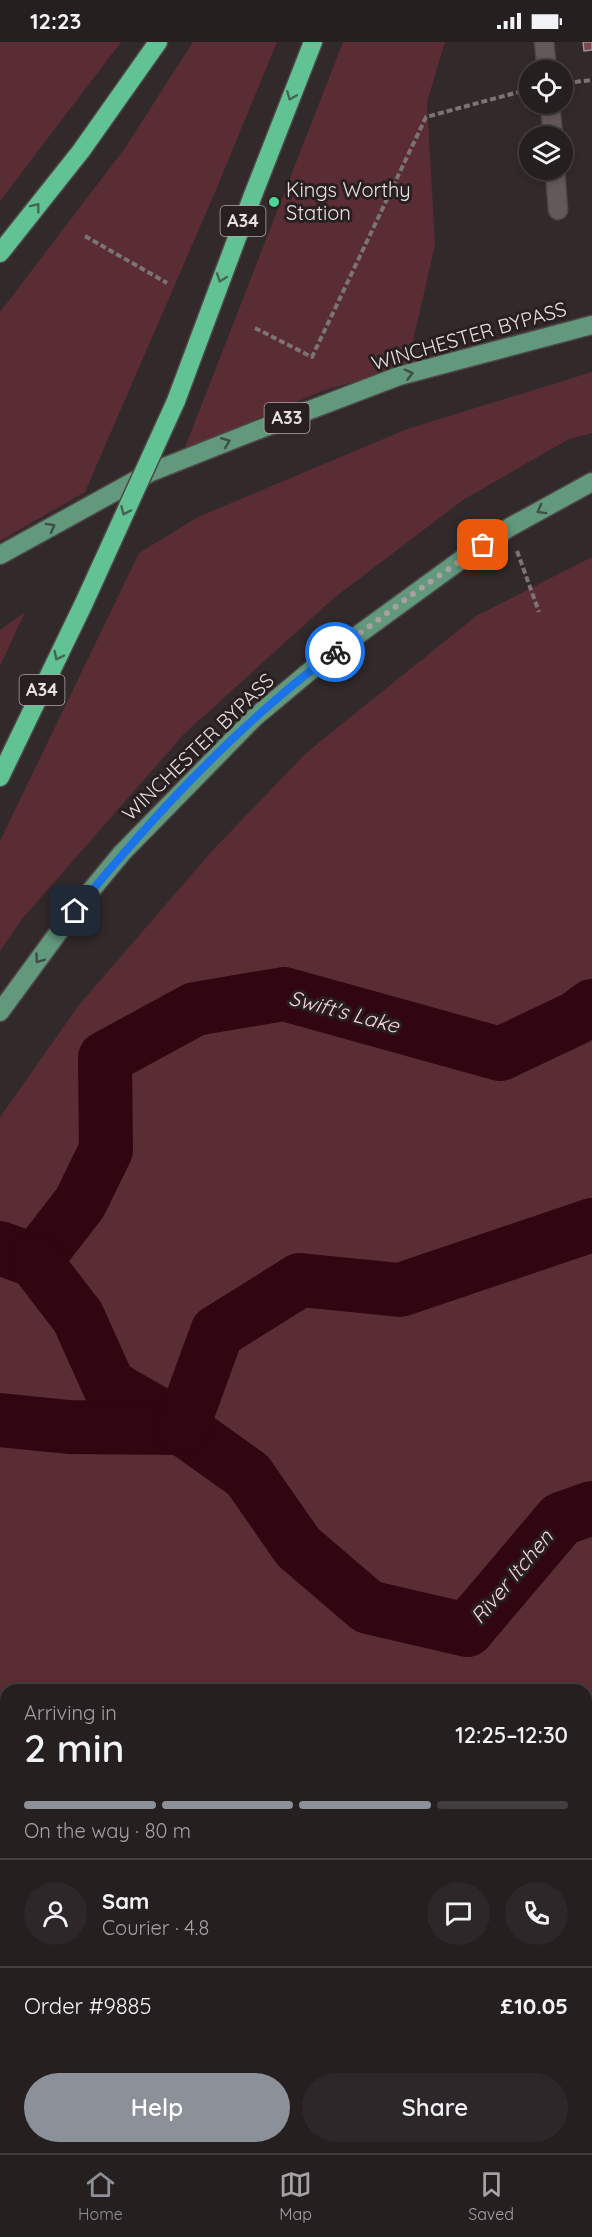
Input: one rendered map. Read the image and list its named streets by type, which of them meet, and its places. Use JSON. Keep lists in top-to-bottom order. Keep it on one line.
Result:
{"streets":{"highway":["A34"],"main road":["WINCHESTER BYPASS","A33"]},"water":["Swift's Lake","River Itchen"],"places":["Kings Worthy Station"],"page":{"status":"12:23","heading":["2 min","Arriving in","12:25–12:30"],"panel":["Sam","Courier · 4.8","Order #9885","£10.05"],"bar":"On the way · 80 m","buttons":["Help","Share"],"tabs":["Home","Map","Saved"]}}
